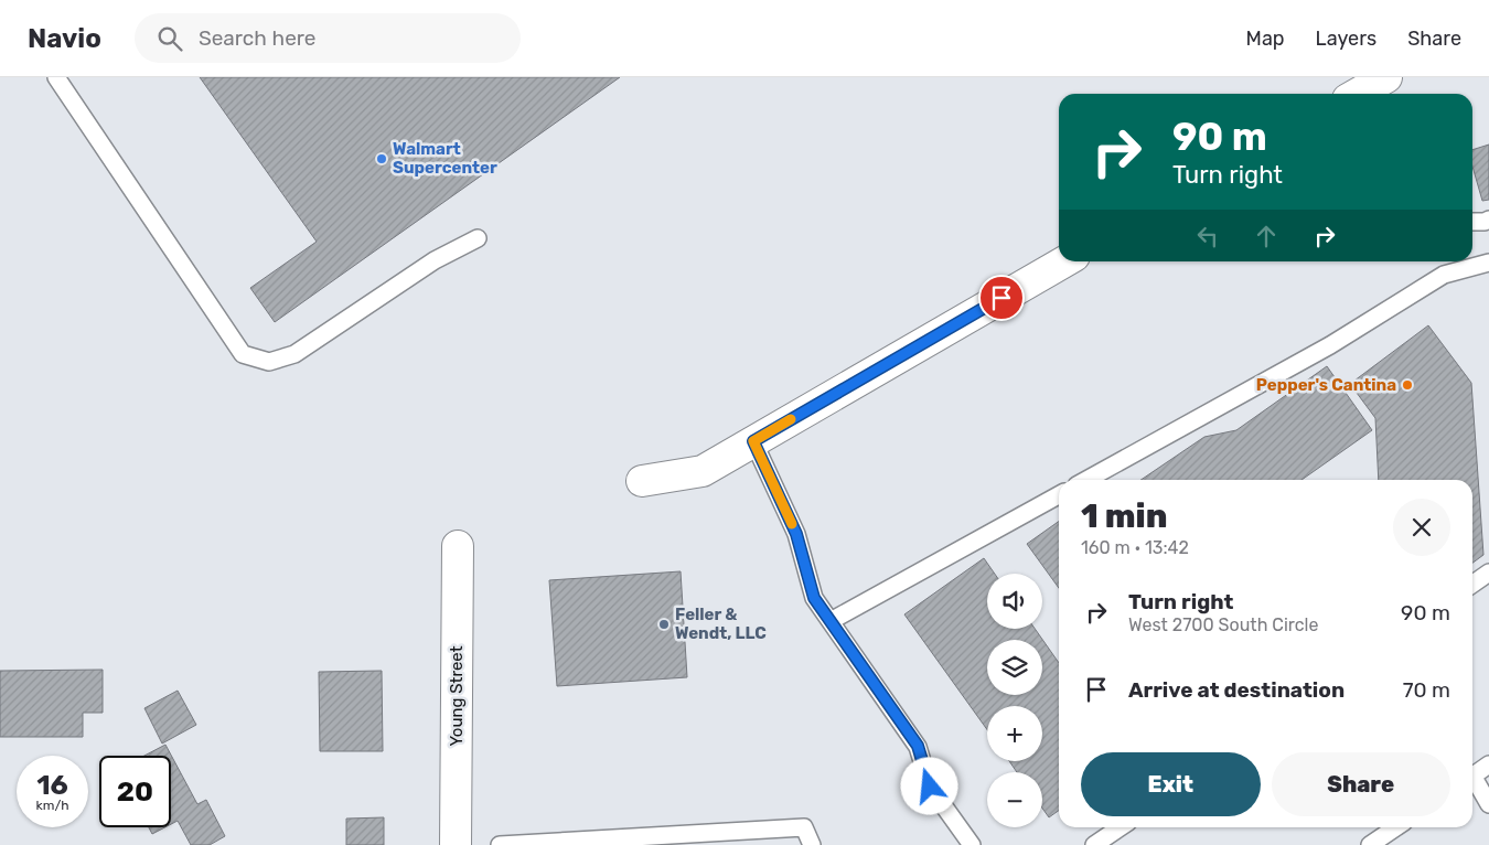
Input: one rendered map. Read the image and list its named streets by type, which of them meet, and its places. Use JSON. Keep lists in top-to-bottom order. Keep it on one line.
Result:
{"streets":{"street":["Young Street"]},"places":["Walmart Supercenter","Pepper's Cantina","Feller & Wendt, LLC"],"page":{"header":"Navio","search":"Search here","nav":["Map","Layers","Share"],"turn":["90 m","Turn right"],"heading":["1 min","160 m · 13:42"],"map_buttons":["+","−"],"list":[{"name":"Turn right","note":"West 2700 South Circle","value":"90 m"},{"name":"Arrive at destination","value":"70 m"}],"buttons":["Exit","Share"],"speed":"16 km/h","limit":"20"}}
